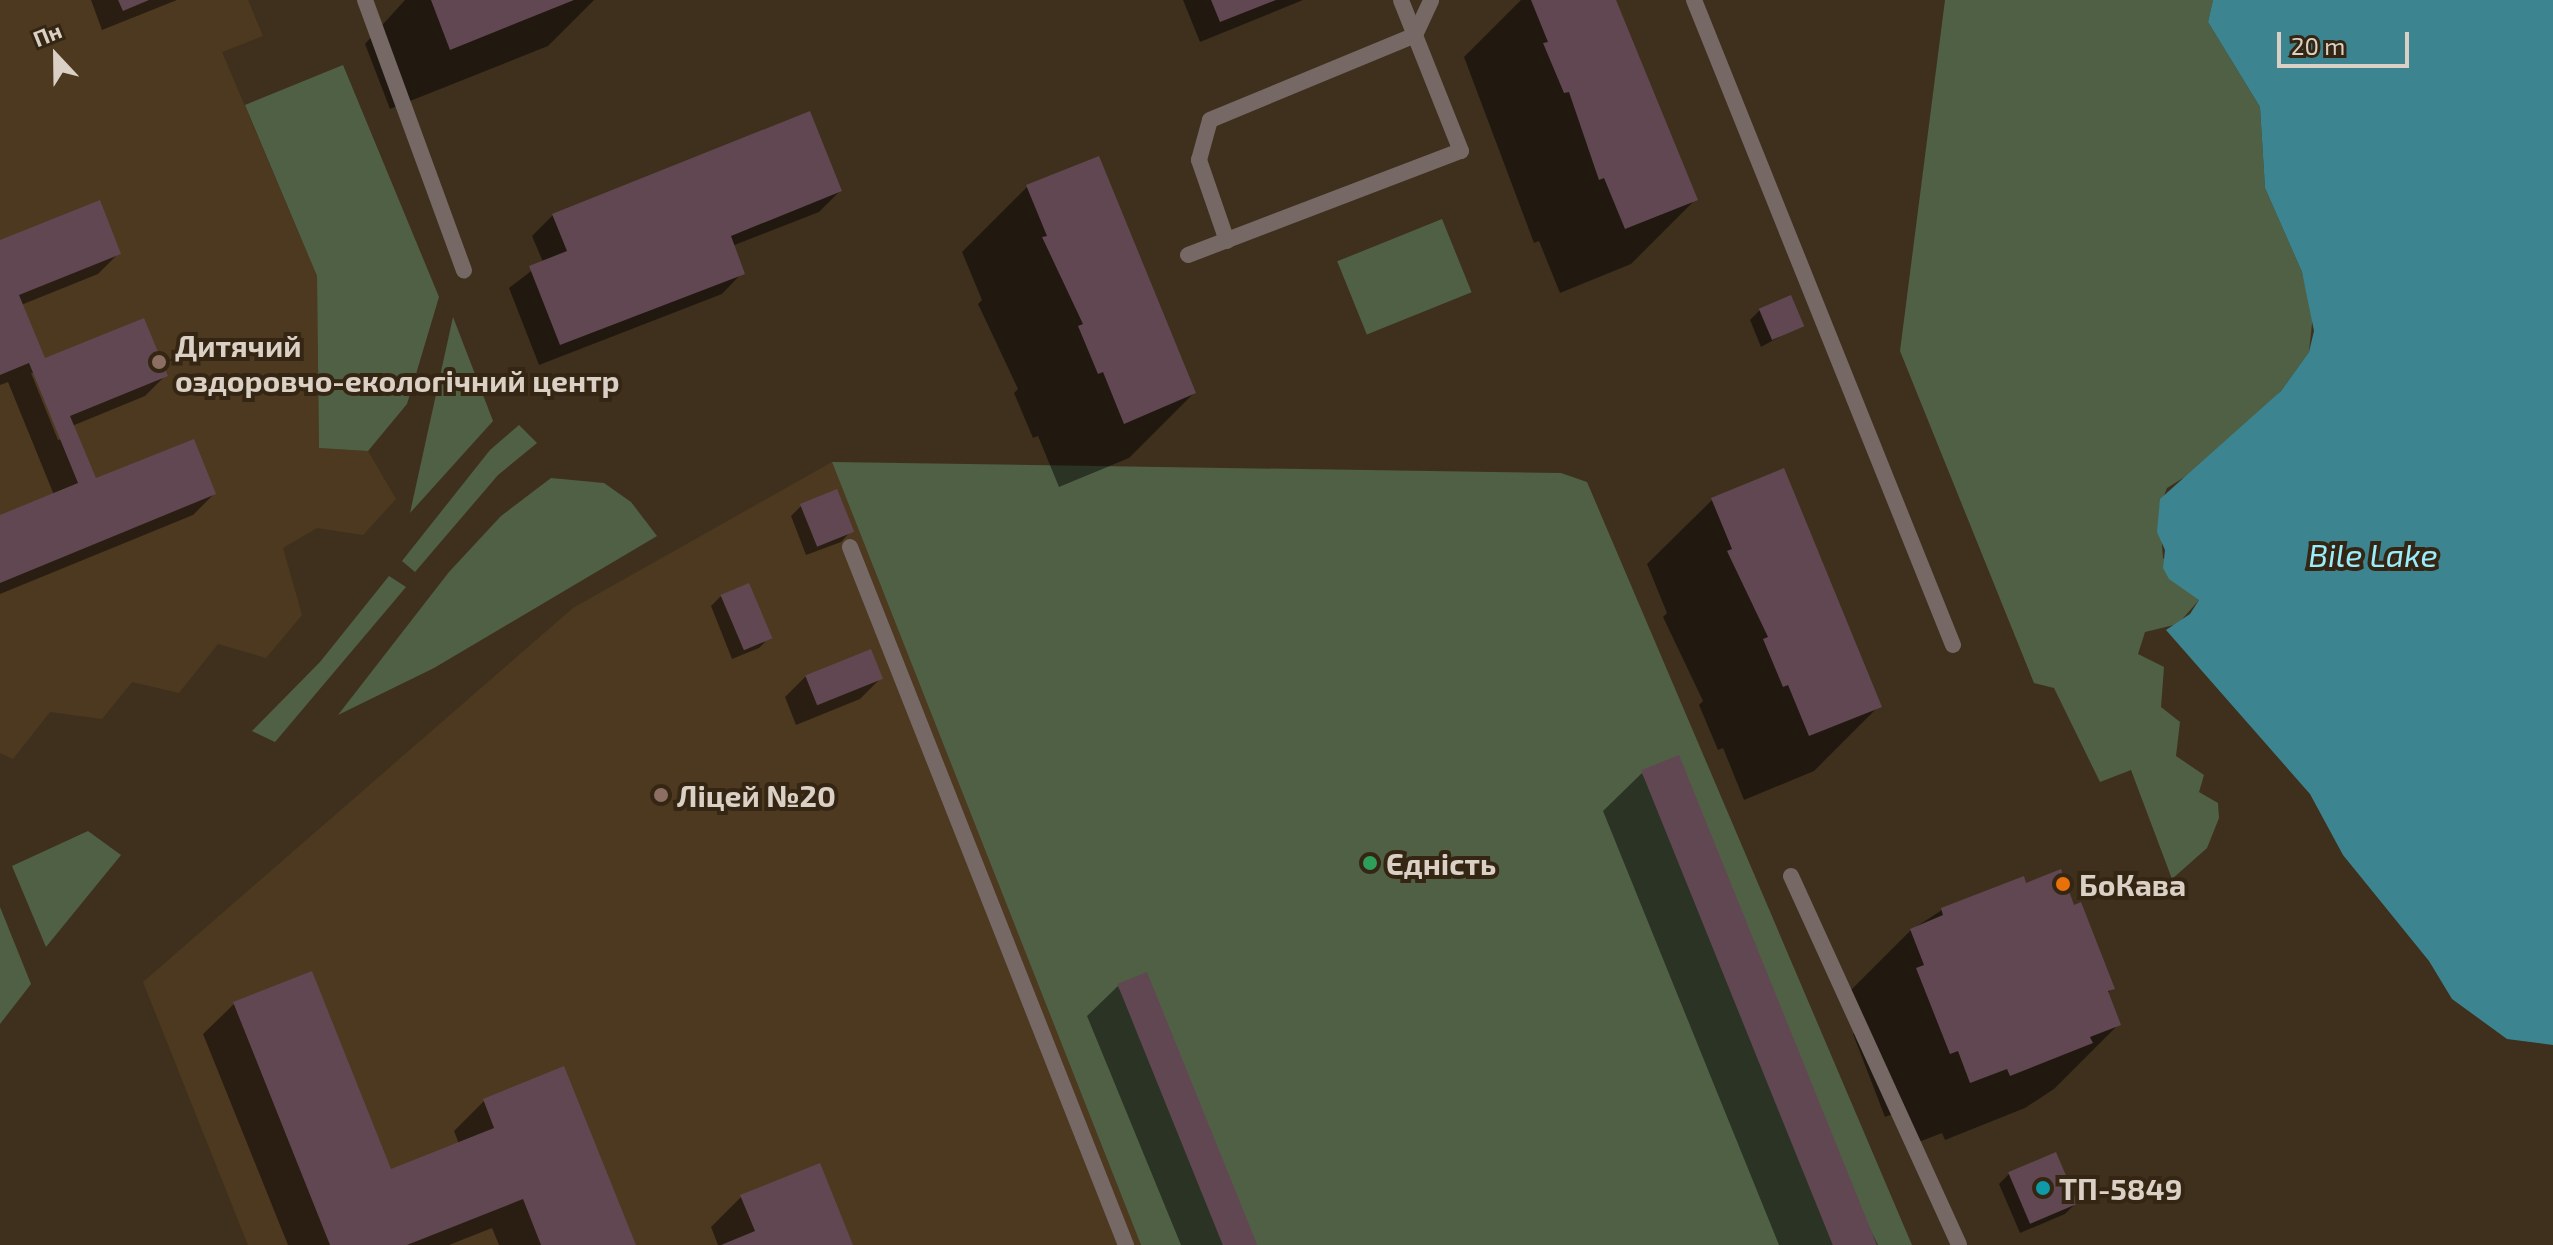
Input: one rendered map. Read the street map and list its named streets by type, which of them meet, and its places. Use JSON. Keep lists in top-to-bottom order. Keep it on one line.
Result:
{"water":["Bile Lake"],"places":["Дитячий оздоровчо-екологічний центр","Ліцей №20","Єдність","БоКава","ТП-5849"],"scale_bar":"20 m","north":"top"}
